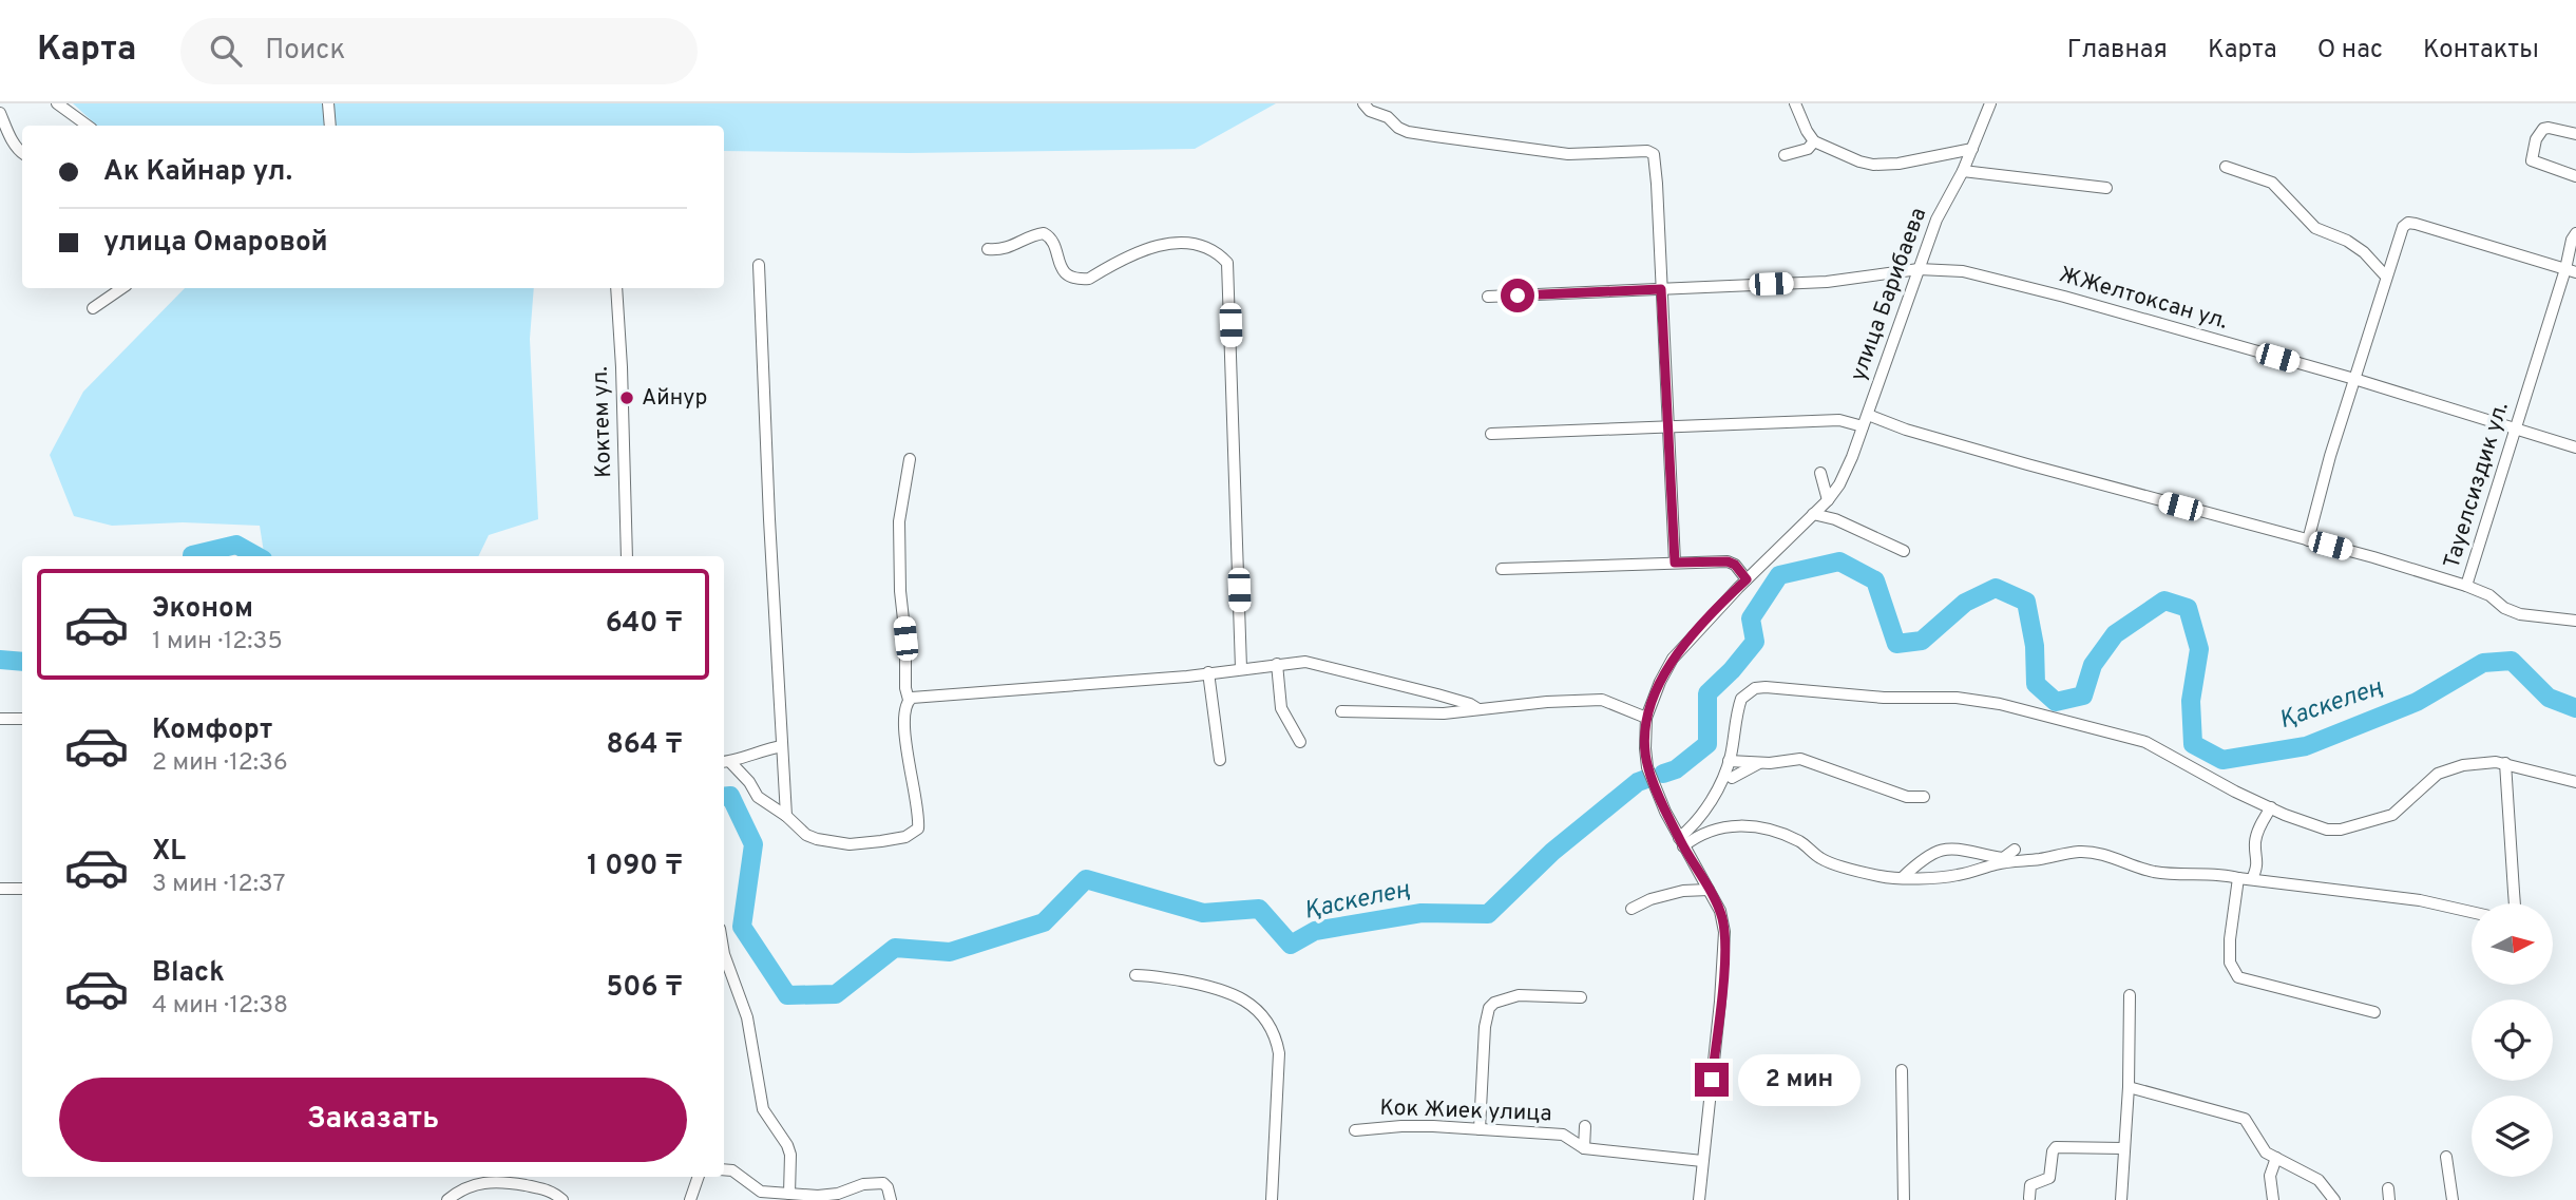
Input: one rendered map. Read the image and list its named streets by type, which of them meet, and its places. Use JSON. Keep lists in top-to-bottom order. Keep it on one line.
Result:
{"streets":{"street":["улица Барибаева","ЖЖелтоксан ул.","Коктем ул.","Тауелсиздик ул.","Кок Жиек улица"]},"crossings":[["улица Барибаева","ЖЖелтоксан ул."],["улица Барибаева","Тауелсиздик ул."],["ЖЖелтоксан ул.","Тауелсиздик ул."]],"water":["Қаскелең"],"places":["Айнур"],"north":"right","page":{"header":"Карта","search":"Поиск","nav":["Главная","Карта","О нас","Контакты"],"banner":["Ак Кайнар ул.","улица Омаровой"],"list":[{"name":"Эконом","note":"1 мин · 12:35","value":"640 ₸"},{"name":"Комфорт","note":"2 мин · 12:36","value":"864 ₸"},{"name":"XL","note":"3 мин · 12:37","value":"1 090 ₸"},{"name":"Black","note":"4 мин · 12:38","value":"506 ₸"}],"bubble":"2 мин","buttons":"Заказать"}}
